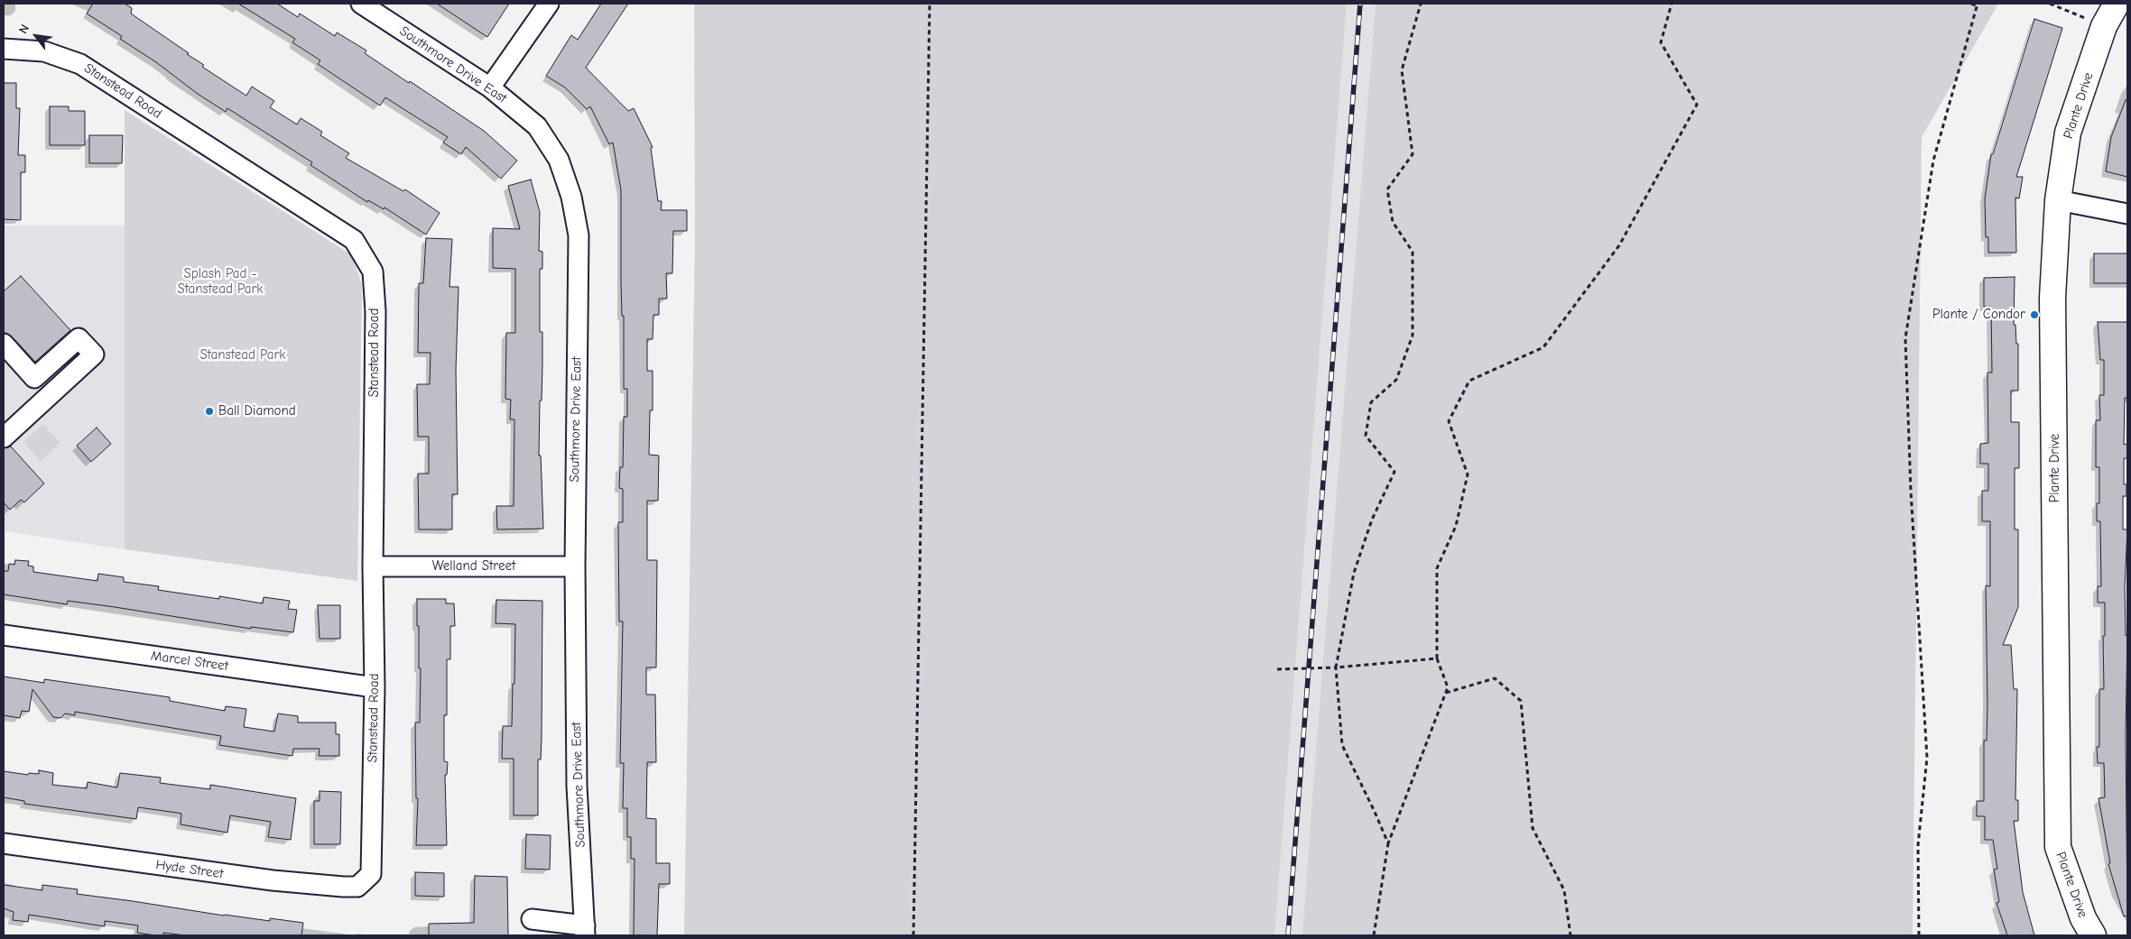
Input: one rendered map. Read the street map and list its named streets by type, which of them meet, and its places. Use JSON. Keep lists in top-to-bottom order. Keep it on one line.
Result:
{"streets":{"street":["Southmore Drive East","Stanstead Road","Plante Drive","Welland Street","Marcel Street","Hyde Street"]},"crossings":[["Southmore Drive East","Welland Street"],["Stanstead Road","Welland Street"],["Stanstead Road","Marcel Street"],["Stanstead Road","Hyde Street"]],"parks":["Splash Pad - Stanstead Park","Stanstead Park"],"places":["Plante / Condor","Ball Diamond"],"north":"top left"}
